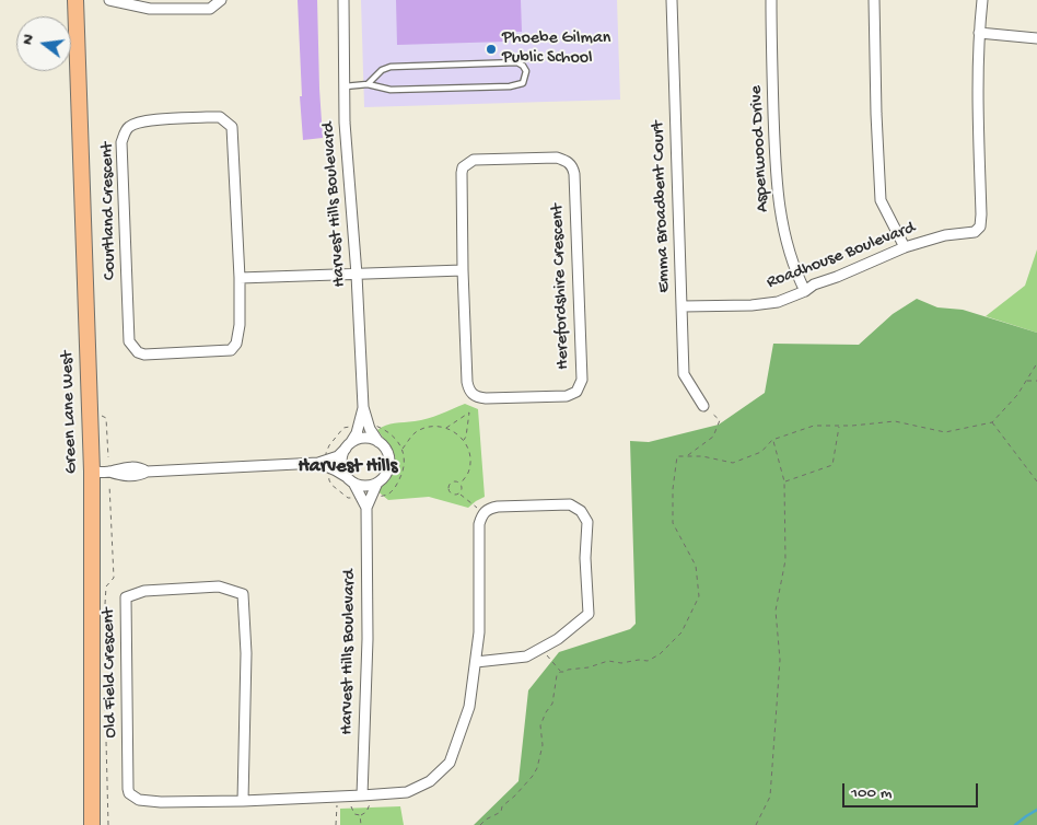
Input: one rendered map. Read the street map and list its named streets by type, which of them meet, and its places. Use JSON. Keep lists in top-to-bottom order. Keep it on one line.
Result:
{"streets":{"main road":["Green Lane West"],"street":["Aspenwood Drive","Harvest Hills Boulevard","Emma Broadbent Court","Courtland Crescent","Roadhouse Boulevard","Herefordshire Crescent","Old Field Crescent"]},"crossings":[["Aspenwood Drive","Roadhouse Boulevard"],["Harvest Hills Boulevard","Old Field Crescent"],["Emma Broadbent Court","Roadhouse Boulevard"]],"districts":["Harvest Hills"],"places":["Phoebe Gilman Public School"],"scale_bar":"100 m","north":"left"}
